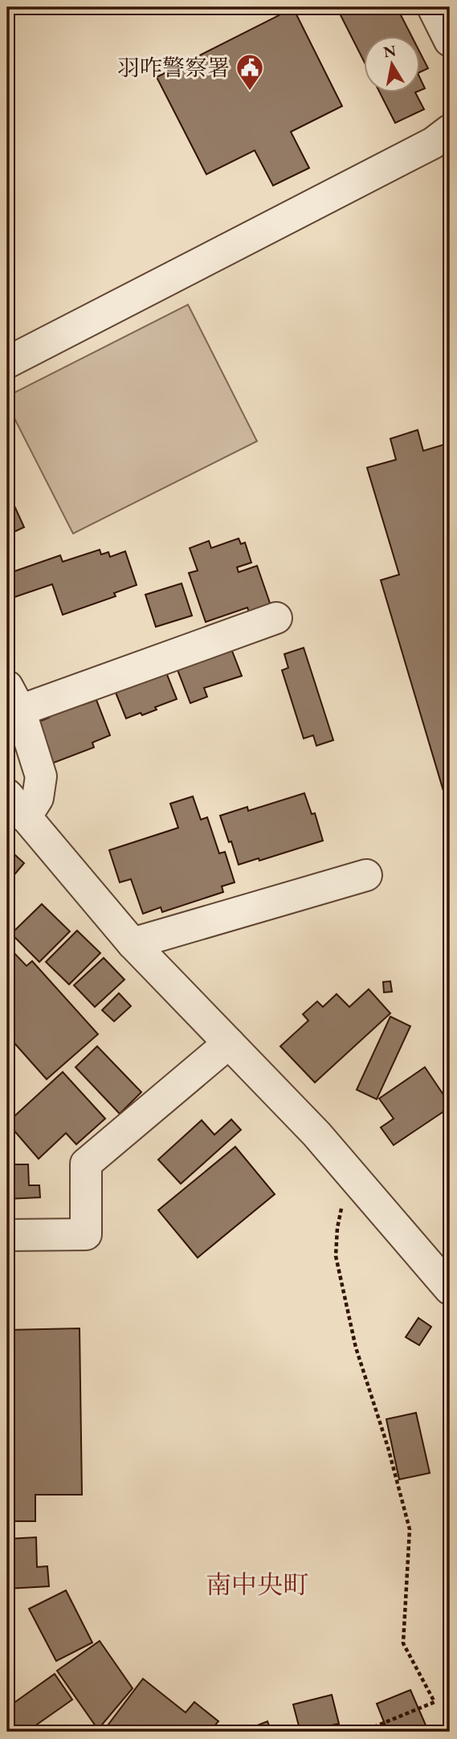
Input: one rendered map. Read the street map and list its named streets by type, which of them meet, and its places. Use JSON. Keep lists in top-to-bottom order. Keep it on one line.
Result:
{"districts":["南中央町"],"places":{"public building":["羽咋警察署"]},"north":"top"}
